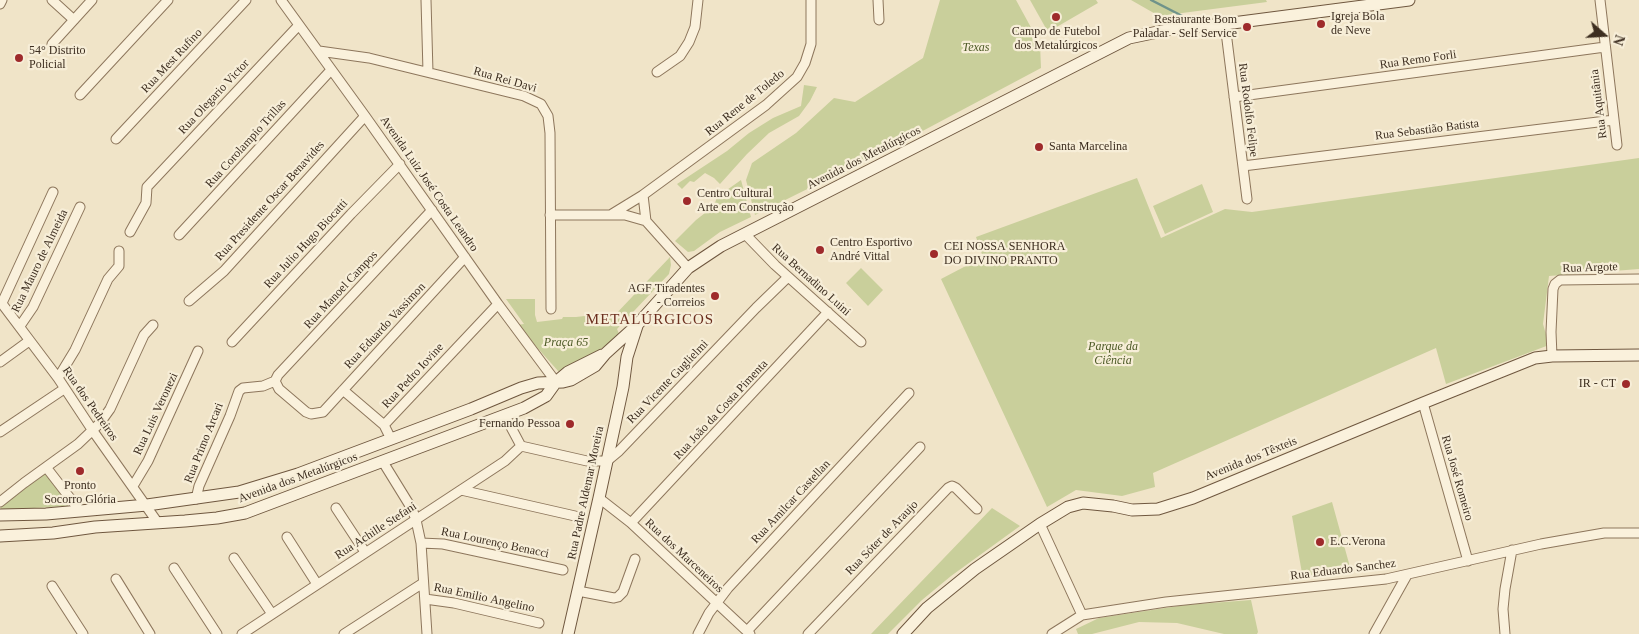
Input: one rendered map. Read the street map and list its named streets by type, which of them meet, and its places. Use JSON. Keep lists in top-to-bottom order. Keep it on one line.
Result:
{"streets":{"main road":["Avenida dos Metalúrgicos","Avenida dos Têxteis","Rua Padre Aldemar Moreira"],"street":["Rua Remo Forli","Rua Mest Rufino","Rua Rei Davi","Rua Olegario Victor","Rua Rene de Toledo","Rua Aquitânia","Rua Rodolfo Felipe","Rua Sebastião Batista","Rua Corolampio Trillas","Avenida Luiz José Costa Leandro","Rua Presidente Oscar Benavides","Rua Julio Hugo Biocatti","Rua Mauro de Almeida","Rua Argote","Rua Bernadino Luini","Rua Manoel Campos","Rua Eduardo Vassimon","Rua Pedro Iovine","Rua Vicente Guglielmi","Rua dos Pedreiros","Rua João da Costa Pimenta","Rua Luis Veronezi","Rua Primo Arcari","Rua José Romeiro","Rua Amilcar Castellan","Rua Achille Stefani","Rua Sóter de Araujo","Rua Lourenço Benacci","Rua dos Marceneiros","Rua Eduardo Sanchez","Rua Emilio Angelino"]},"crossings":[["Rua Remo Forli","Rua Aquitânia"],["Rua Remo Forli","Rua Rodolfo Felipe"],["Rua Rei Davi","Avenida Luiz José Costa Leandro"],["Rua Olegario Victor","Avenida Luiz José Costa Leandro"],["Rua Aquitânia","Rua Sebastião Batista"],["Rua Rodolfo Felipe","Rua Sebastião Batista"],["Rua Rodolfo Felipe","Avenida dos Metalúrgicos"],["Rua Corolampio Trillas","Avenida Luiz José Costa Leandro"],["Avenida dos Metalúrgicos","Avenida Luiz José Costa Leandro"],["Avenida dos Metalúrgicos","Rua Bernadino Luini"],["Avenida dos Metalúrgicos","Rua dos Pedreiros"],["Avenida dos Metalúrgicos","Rua Primo Arcari"],["Avenida dos Metalúrgicos","Rua Padre Aldemar Moreira"],["Avenida Luiz José Costa Leandro","Rua Presidente Oscar Benavides"],["Avenida Luiz José Costa Leandro","Rua Julio Hugo Biocatti"],["Avenida Luiz José Costa Leandro","Rua Manoel Campos"],["Avenida Luiz José Costa Leandro","Rua Eduardo Vassimon"],["Avenida Luiz José Costa Leandro","Rua Pedro Iovine"],["Rua Mauro de Almeida","Rua dos Pedreiros"],["Rua Argote","Avenida dos Têxteis"],["Rua Bernadino Luini","Rua Vicente Guglielmi"],["Rua Bernadino Luini","Rua João da Costa Pimenta"],["Rua Manoel Campos","Rua Eduardo Vassimon"],["Rua Manoel Campos","Rua Primo Arcari"],["Rua Eduardo Vassimon","Rua Pedro Iovine"],["Rua Eduardo Vassimon","Rua Primo Arcari"],["Rua Vicente Guglielmi","Rua Padre Aldemar Moreira"],["Rua dos Pedreiros","Rua Luis Veronezi"],["Rua João da Costa Pimenta","Rua dos Marceneiros"],["Avenida dos Têxteis","Rua José Romeiro"],["Rua José Romeiro","Rua Eduardo Sanchez"],["Rua Padre Aldemar Moreira","Rua dos Marceneiros"],["Rua Amilcar Castellan","Rua dos Marceneiros"]],"districts":["METALÚRGICOS"],"parks":["Texas","Praça 65","Parque da Ciência"],"places":["Campo de Futebol dos Metalúrgicos","Igreja Bola de Neve","Restaurante Bom Paladar - Self Service","54° Distrito Policial","Santa Marcelina","Centro Cultural Arte em Construção","Centro Esportivo André Vittal","CEI NOSSA SENHORA DO DIVINO PRANTO","AGF Tiradentes - Correios","IR - CT","Fernando Pessoa","Pronto Socorro Glória","E.C.Verona"],"north":"right"}
